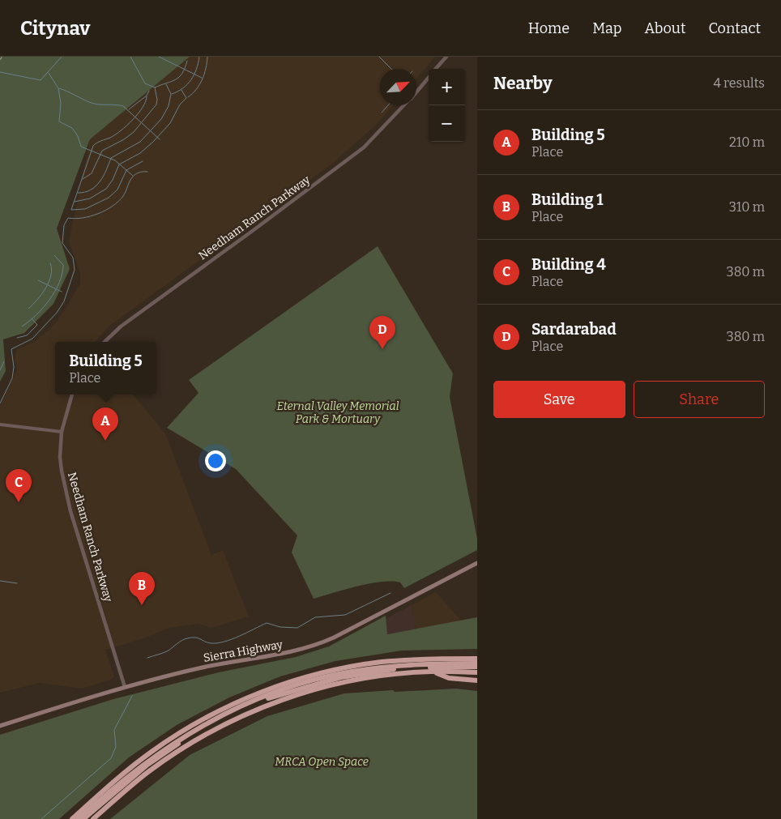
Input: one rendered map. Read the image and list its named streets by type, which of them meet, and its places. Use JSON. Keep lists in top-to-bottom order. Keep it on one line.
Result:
{"streets":{"main road":["Sierra Highway"],"street":["Needham Ranch Parkway"]},"crossings":[["Needham Ranch Parkway","Sierra Highway"]],"parks":["Eternal Valley Memorial Park & Mortuary","MRCA Open Space"],"north":"top right","page":{"header":"Citynav","nav":["Home","Map","About","Contact"],"heading":["Nearby","4 results"],"map_buttons":["+","−"],"list":[{"mark":"A","name":"Building 5","note":"Place","value":"210 m"},{"mark":"B","name":"Building 1","note":"Place","value":"310 m"},{"mark":"C","name":"Building 4","note":"Place","value":"380 m"},{"mark":"D","name":"Sardarabad","note":"Place","value":"380 m"}],"pins":["D","A","C","B"],"popup":["Building 5","Place"],"buttons":["Save","Share"]}}
